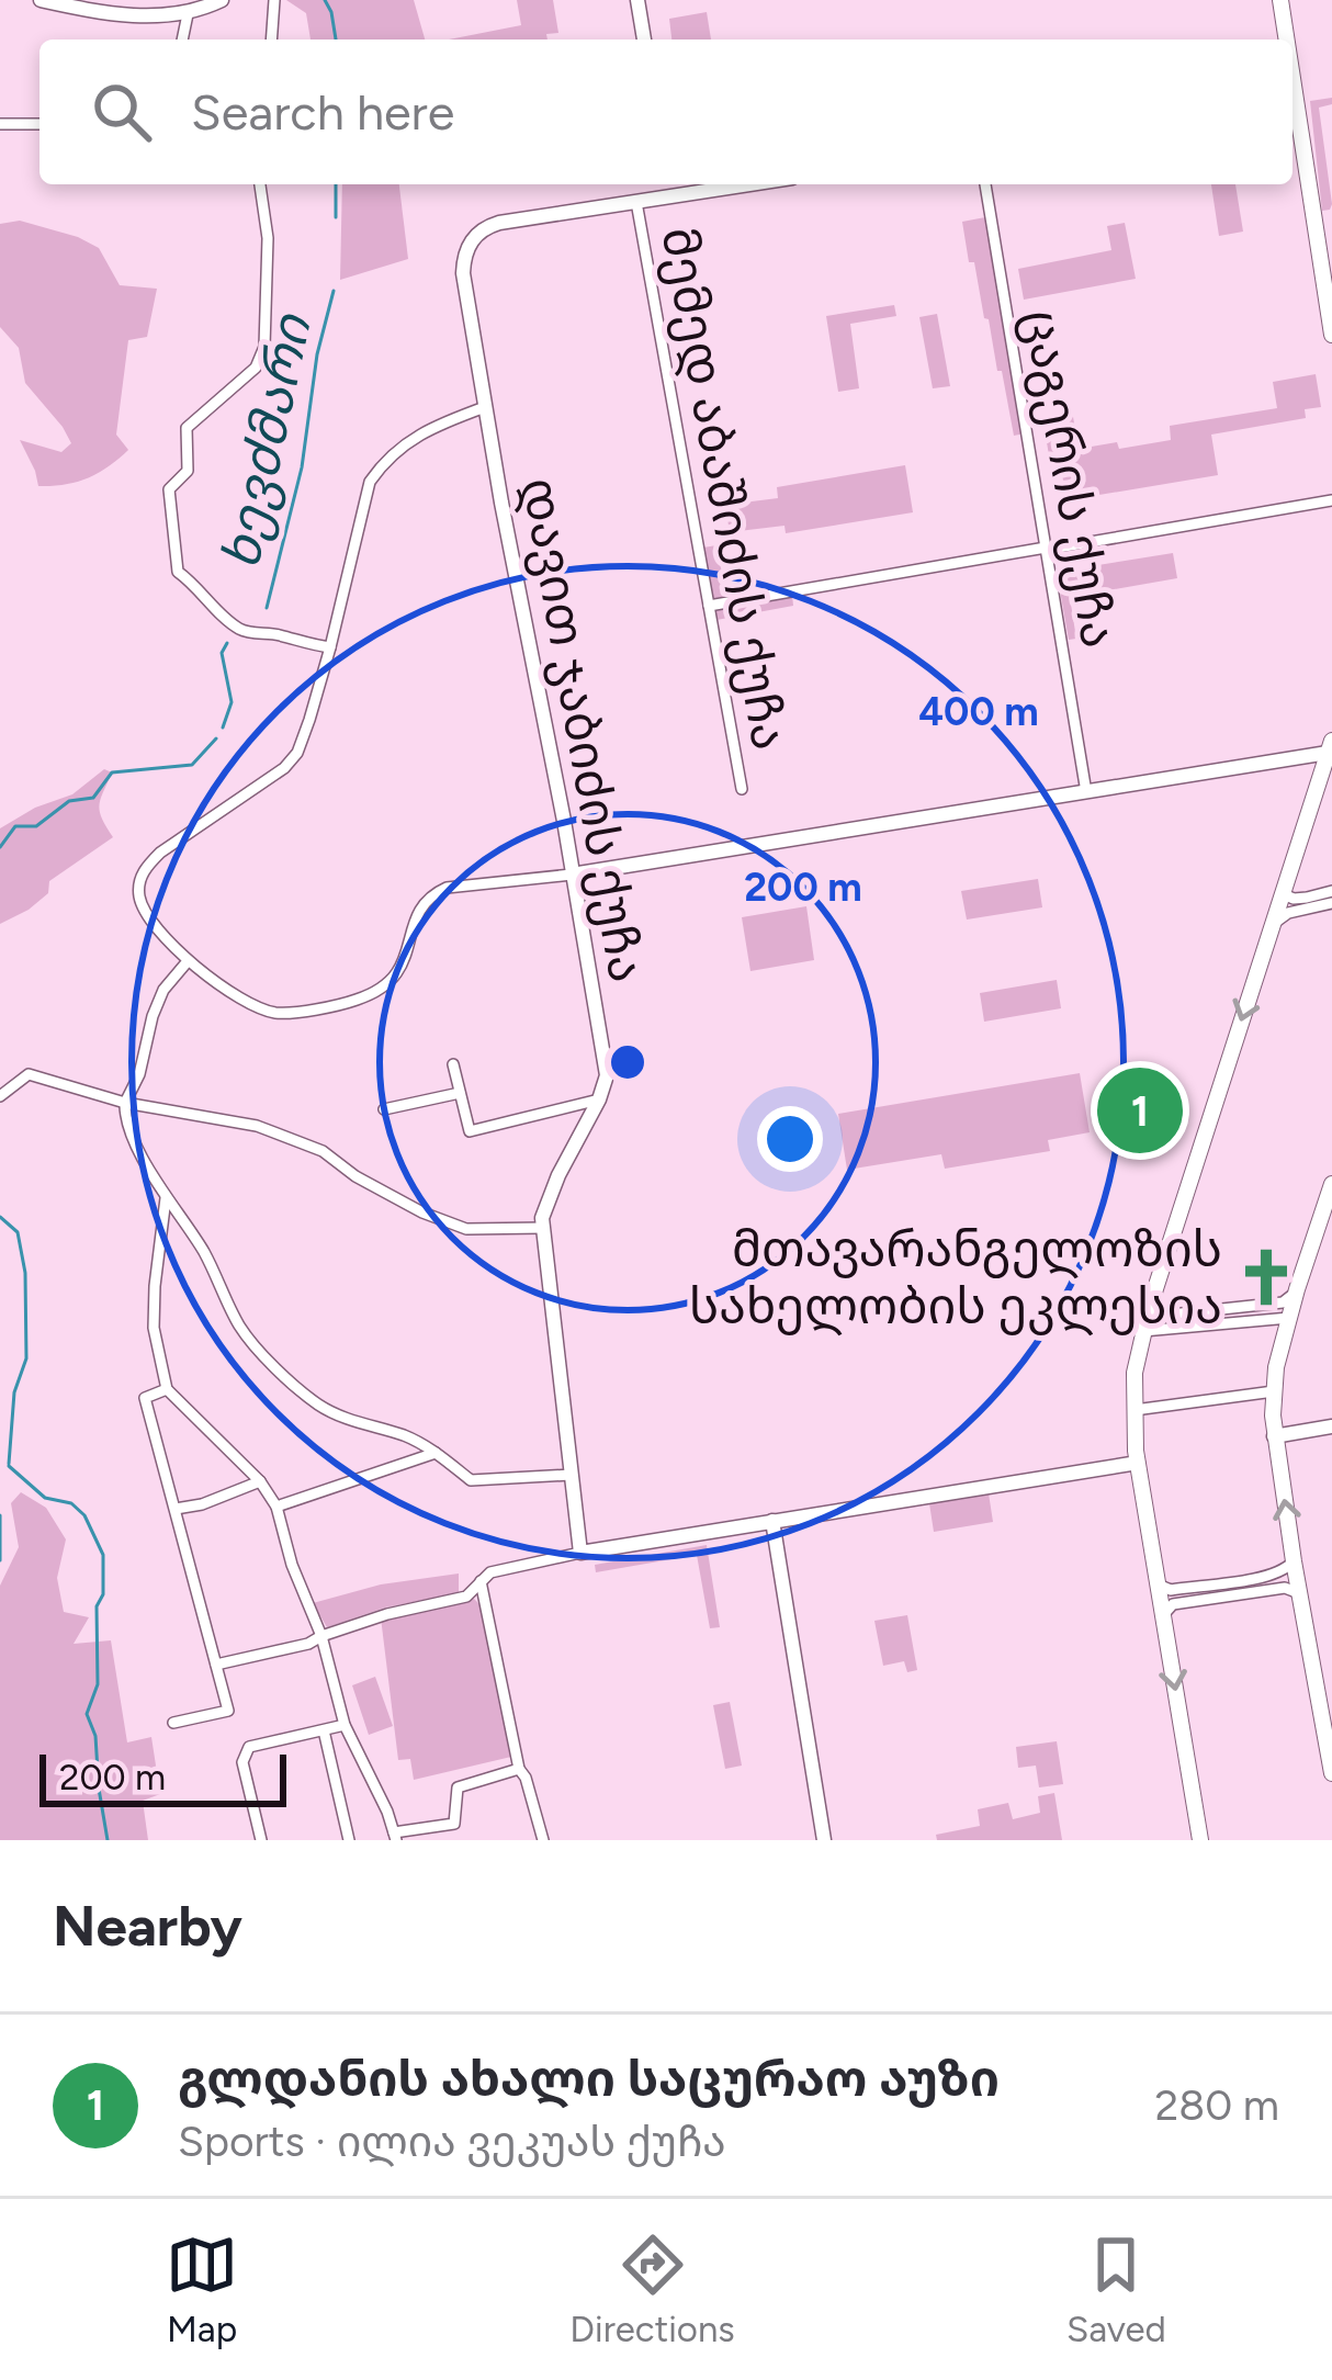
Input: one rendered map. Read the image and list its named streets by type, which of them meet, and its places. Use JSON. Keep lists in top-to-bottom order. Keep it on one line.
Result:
{"streets":{"street":["ცაგერის ქუჩა","მემედ აბაშიძის ქუჩა","დავით ჯაბიძის ქუჩა"]},"crossings":[["მემედ აბაშიძის ქუჩა","დავით ჯაბიძის ქუჩა"]],"water":["ხევძმარი"],"places":{"church":["მთავარანგელოზის სახელობის ეკლესია"]},"scale_bar":"200 m","page":{"search":"Search here","pins":"1","scale":"200 m","heading":"Nearby","list":[{"mark":"1","name":"გლდანის ახალი საცურაო აუზი","note":"Sports · ილია ვეკუას ქუჩა","value":"280 m"}],"nav":["Map","Directions","Saved"]},"rings":["400 m","200 m"]}
